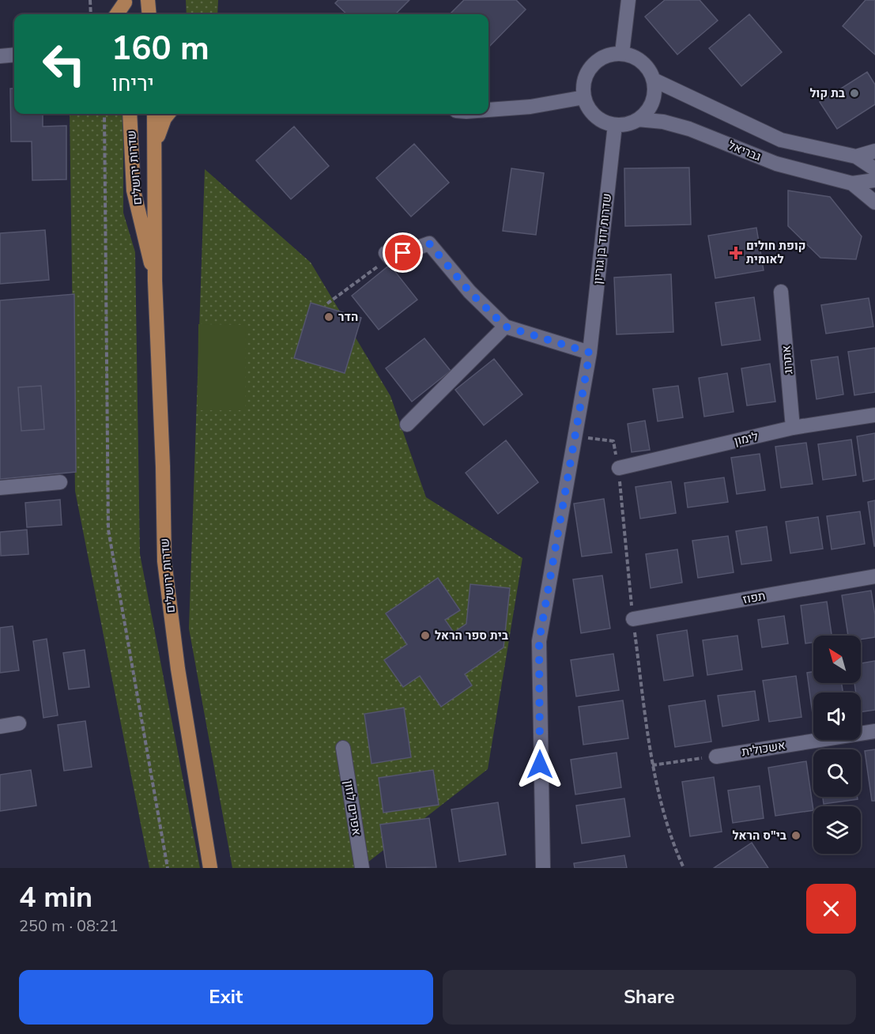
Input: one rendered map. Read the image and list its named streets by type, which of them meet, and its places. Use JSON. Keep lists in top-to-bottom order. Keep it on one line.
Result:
{"streets":{"main road":["שדרות ירושלים"],"street":["גבריאל","שדרות דוד בן גוריון","אתרוג","לימון","תפוז","אשכולית","אפרים לוזון"]},"crossings":[["גבריאל","שדרות דוד בן גוריון"],["אתרוג","לימון"]],"places":{"other":["בת קול","הדר","בית ספר הראל","בי\"ס הראל"],"health":["קופת חולים לאומית"]},"north":"top left","page":{"turn":["160 m","יריחו"],"heading":["4 min","250 m · 08:21"],"buttons":["Exit","Share"]}}
